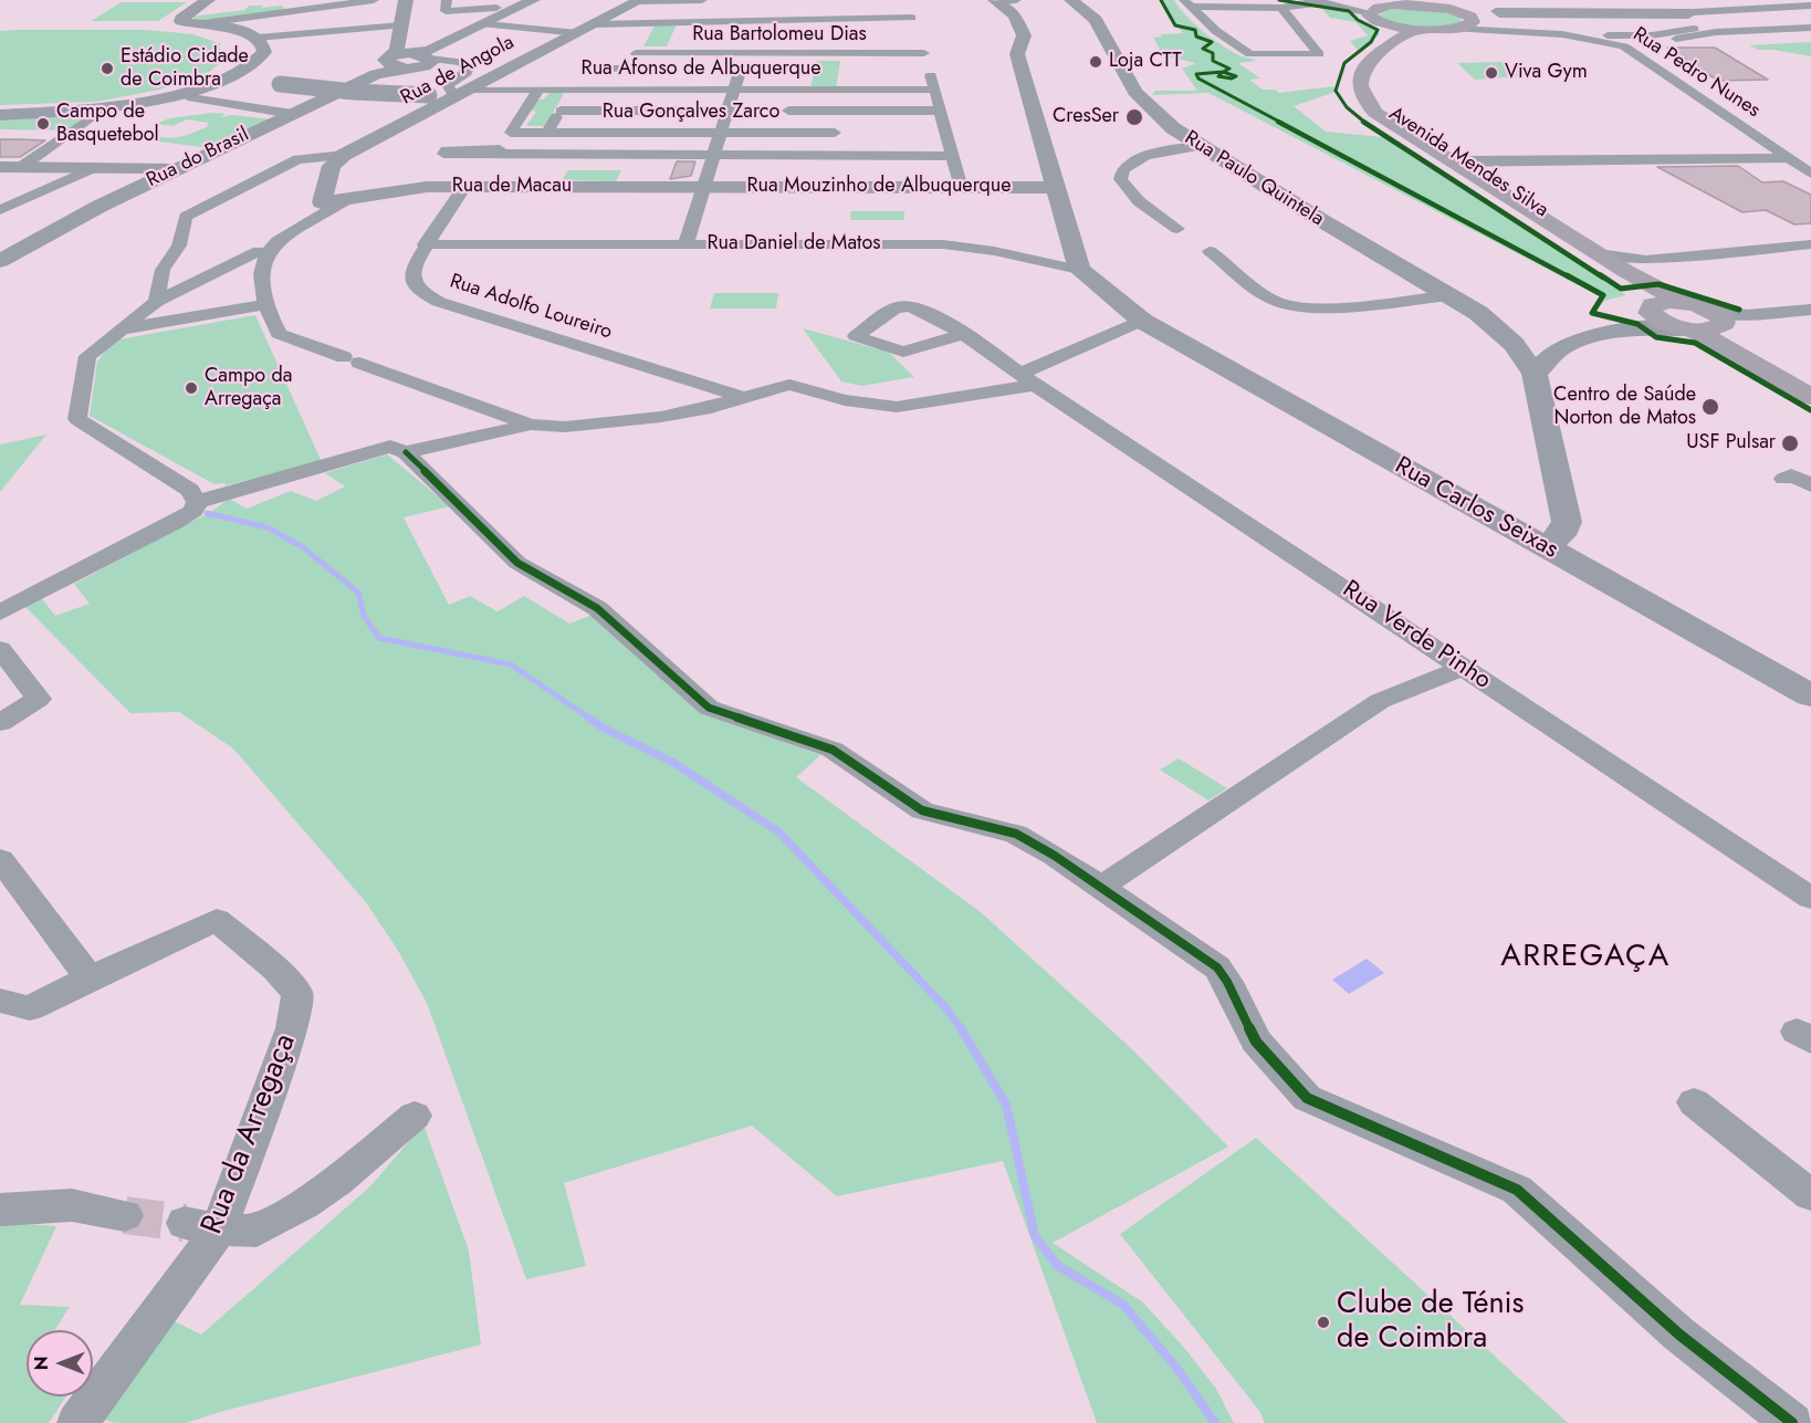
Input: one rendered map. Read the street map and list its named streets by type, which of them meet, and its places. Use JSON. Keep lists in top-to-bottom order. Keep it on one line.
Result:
{"streets":{"main road":["Avenida Mendes Silva"],"street":["Rua Bartolomeu Dias","Rua Afonso de Albuquerque","Rua de Angola","Rua Pedro Nunes","Rua Gonçalves Zarco","Rua do Brasil","Rua Paulo Quintela","Rua de Macau","Rua Mouzinho de Albuquerque","Rua Daniel de Matos","Rua Adolfo Loureiro","Rua Carlos Seixas","Rua Verde Pinho","Rua da Arregaça"]},"crossings":[["Rua Afonso de Albuquerque","Rua de Angola"],["Rua de Macau","Rua Mouzinho de Albuquerque"],["Rua de Macau","Rua Adolfo Loureiro"],["Rua Daniel de Matos","Rua Adolfo Loureiro"],["Rua Daniel de Matos","Rua Carlos Seixas"]],"districts":["ARREGAÇA"],"places":["Loja CTT","Estádio Cidade de Coimbra","Viva Gym","CresSer","Campo de Basquetebol","Campo da Arregaça","Centro de Saúde Norton de Matos","USF Pulsar","Clube de Ténis de Coimbra"],"north":"left"}
